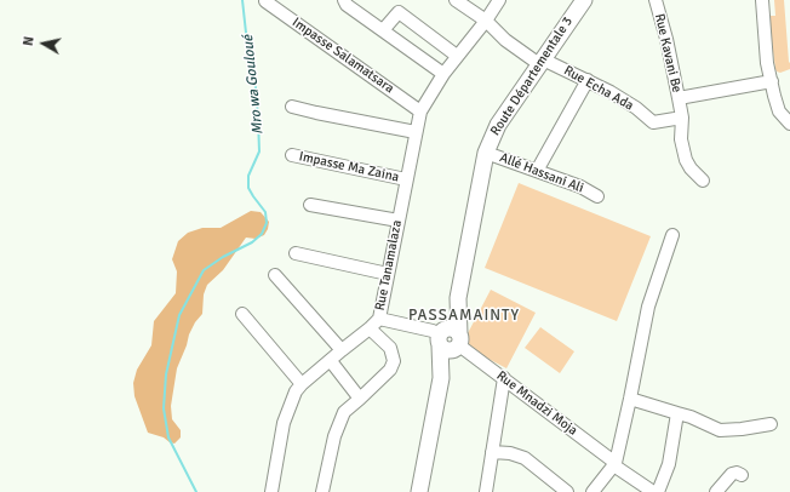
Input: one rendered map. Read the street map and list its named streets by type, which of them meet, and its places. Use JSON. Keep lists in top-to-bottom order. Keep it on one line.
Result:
{"streets":{"main road":["Route Départementale 3"],"street":["Rue Kavani Be","Impasse Salamatsara","Rue Echa Ada","Impasse Ma Zaina","Allé Hassani Ali","Rue Tanamalaza","Rue Mnadzi Moja"]},"crossings":[["Impasse Salamatsara","Rue Tanamalaza"],["Route Départementale 3","Rue Echa Ada"],["Route Départementale 3","Allé Hassani Ali"],["Route Départementale 3","Rue Mnadzi Moja"],["Rue Echa Ada","Rue Tanamalaza"],["Impasse Ma Zaina","Rue Tanamalaza"],["Rue Tanamalaza","Rue Mnadzi Moja"]],"districts":["PASSAMAINTY"],"water":["Mro wa Gouloué"],"north":"left"}
